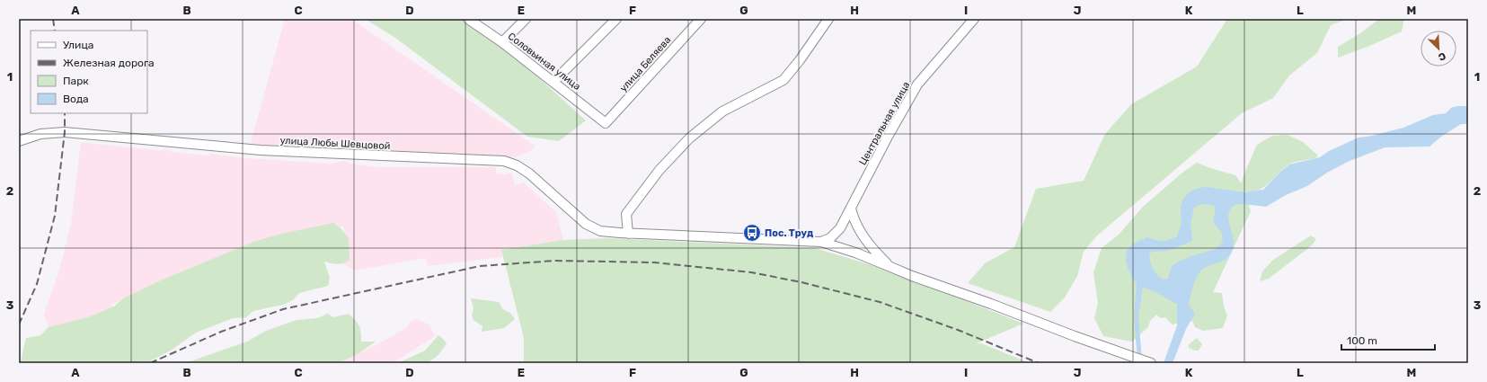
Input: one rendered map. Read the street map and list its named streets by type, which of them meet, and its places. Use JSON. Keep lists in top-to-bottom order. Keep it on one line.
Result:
{"streets":{"street":["Соловьиная улица","улица Беляева","Центральная улица","улица Любы Шевцовой"]},"crossings":[["Соловьиная улица","улица Беляева"],["Центральная улица","улица Любы Шевцовой"]],"places":{"bus stop":["Пос. Труд"]},"legend":["Улица","Железная дорога","Парк","Вода"],"scale_bar":"100 m","north":"bottom right","grid":{"columns":["A","B","C","D","E","F","G","H","I","J","K","L","M"],"rows":["1","2","3"]}}
